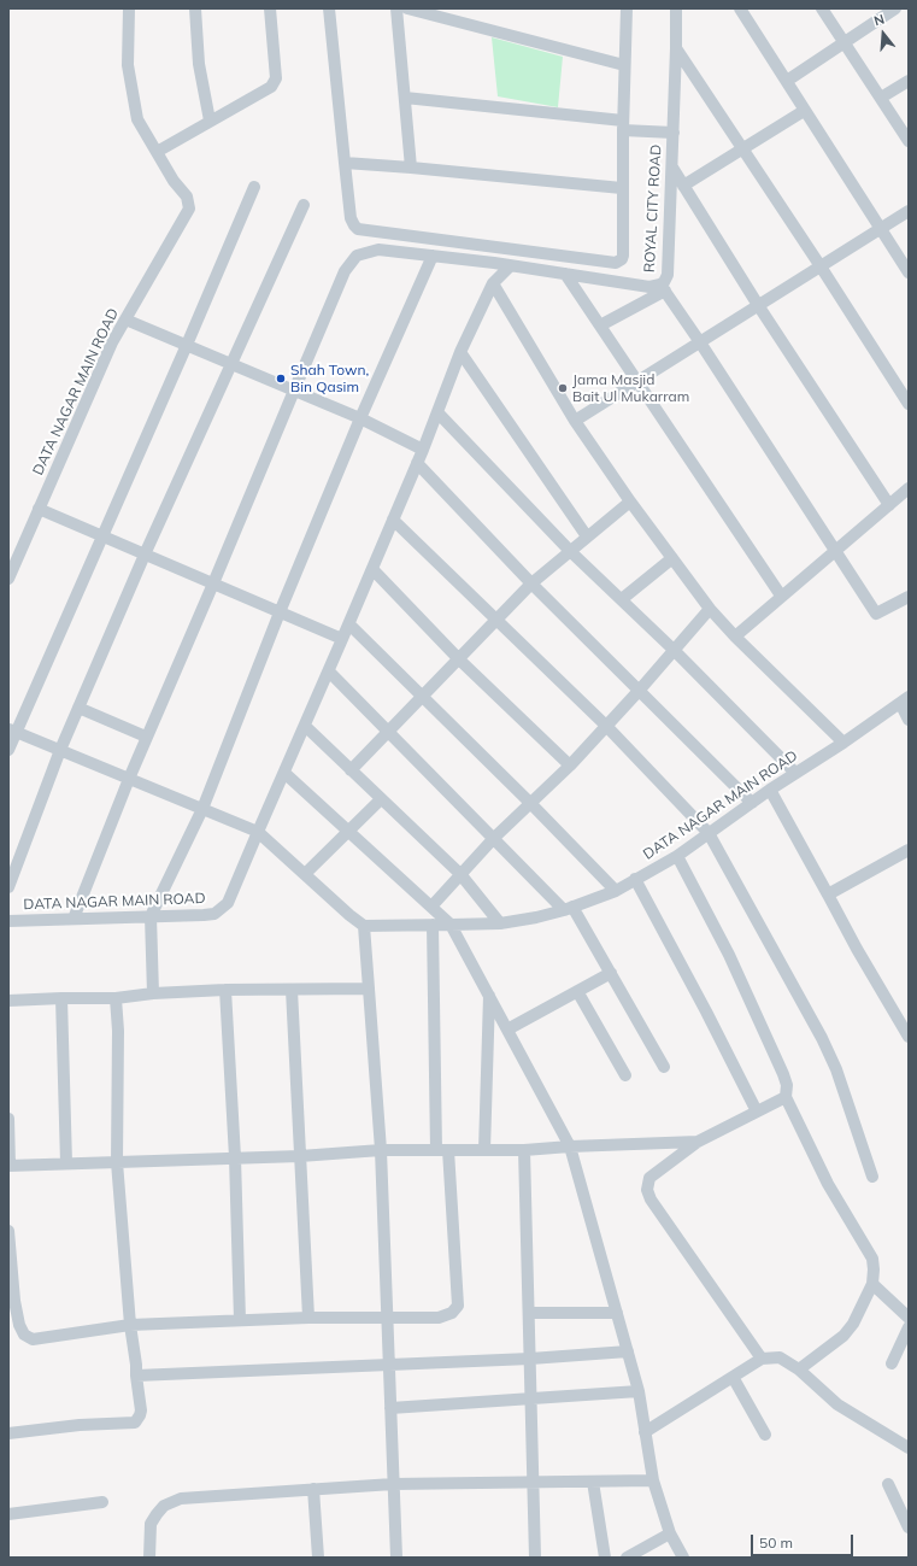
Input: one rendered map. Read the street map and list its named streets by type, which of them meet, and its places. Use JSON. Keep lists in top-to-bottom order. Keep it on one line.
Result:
{"streets":{"street":["ROYAL CITY ROAD","DATA NAGAR MAIN ROAD"]},"crossings":[["ROYAL CITY ROAD","DATA NAGAR MAIN ROAD"]],"places":["Shah Town, Bin Qasim","Jama Masjid Bait Ul Mukarram"],"scale_bar":"50 m","north":"top"}
